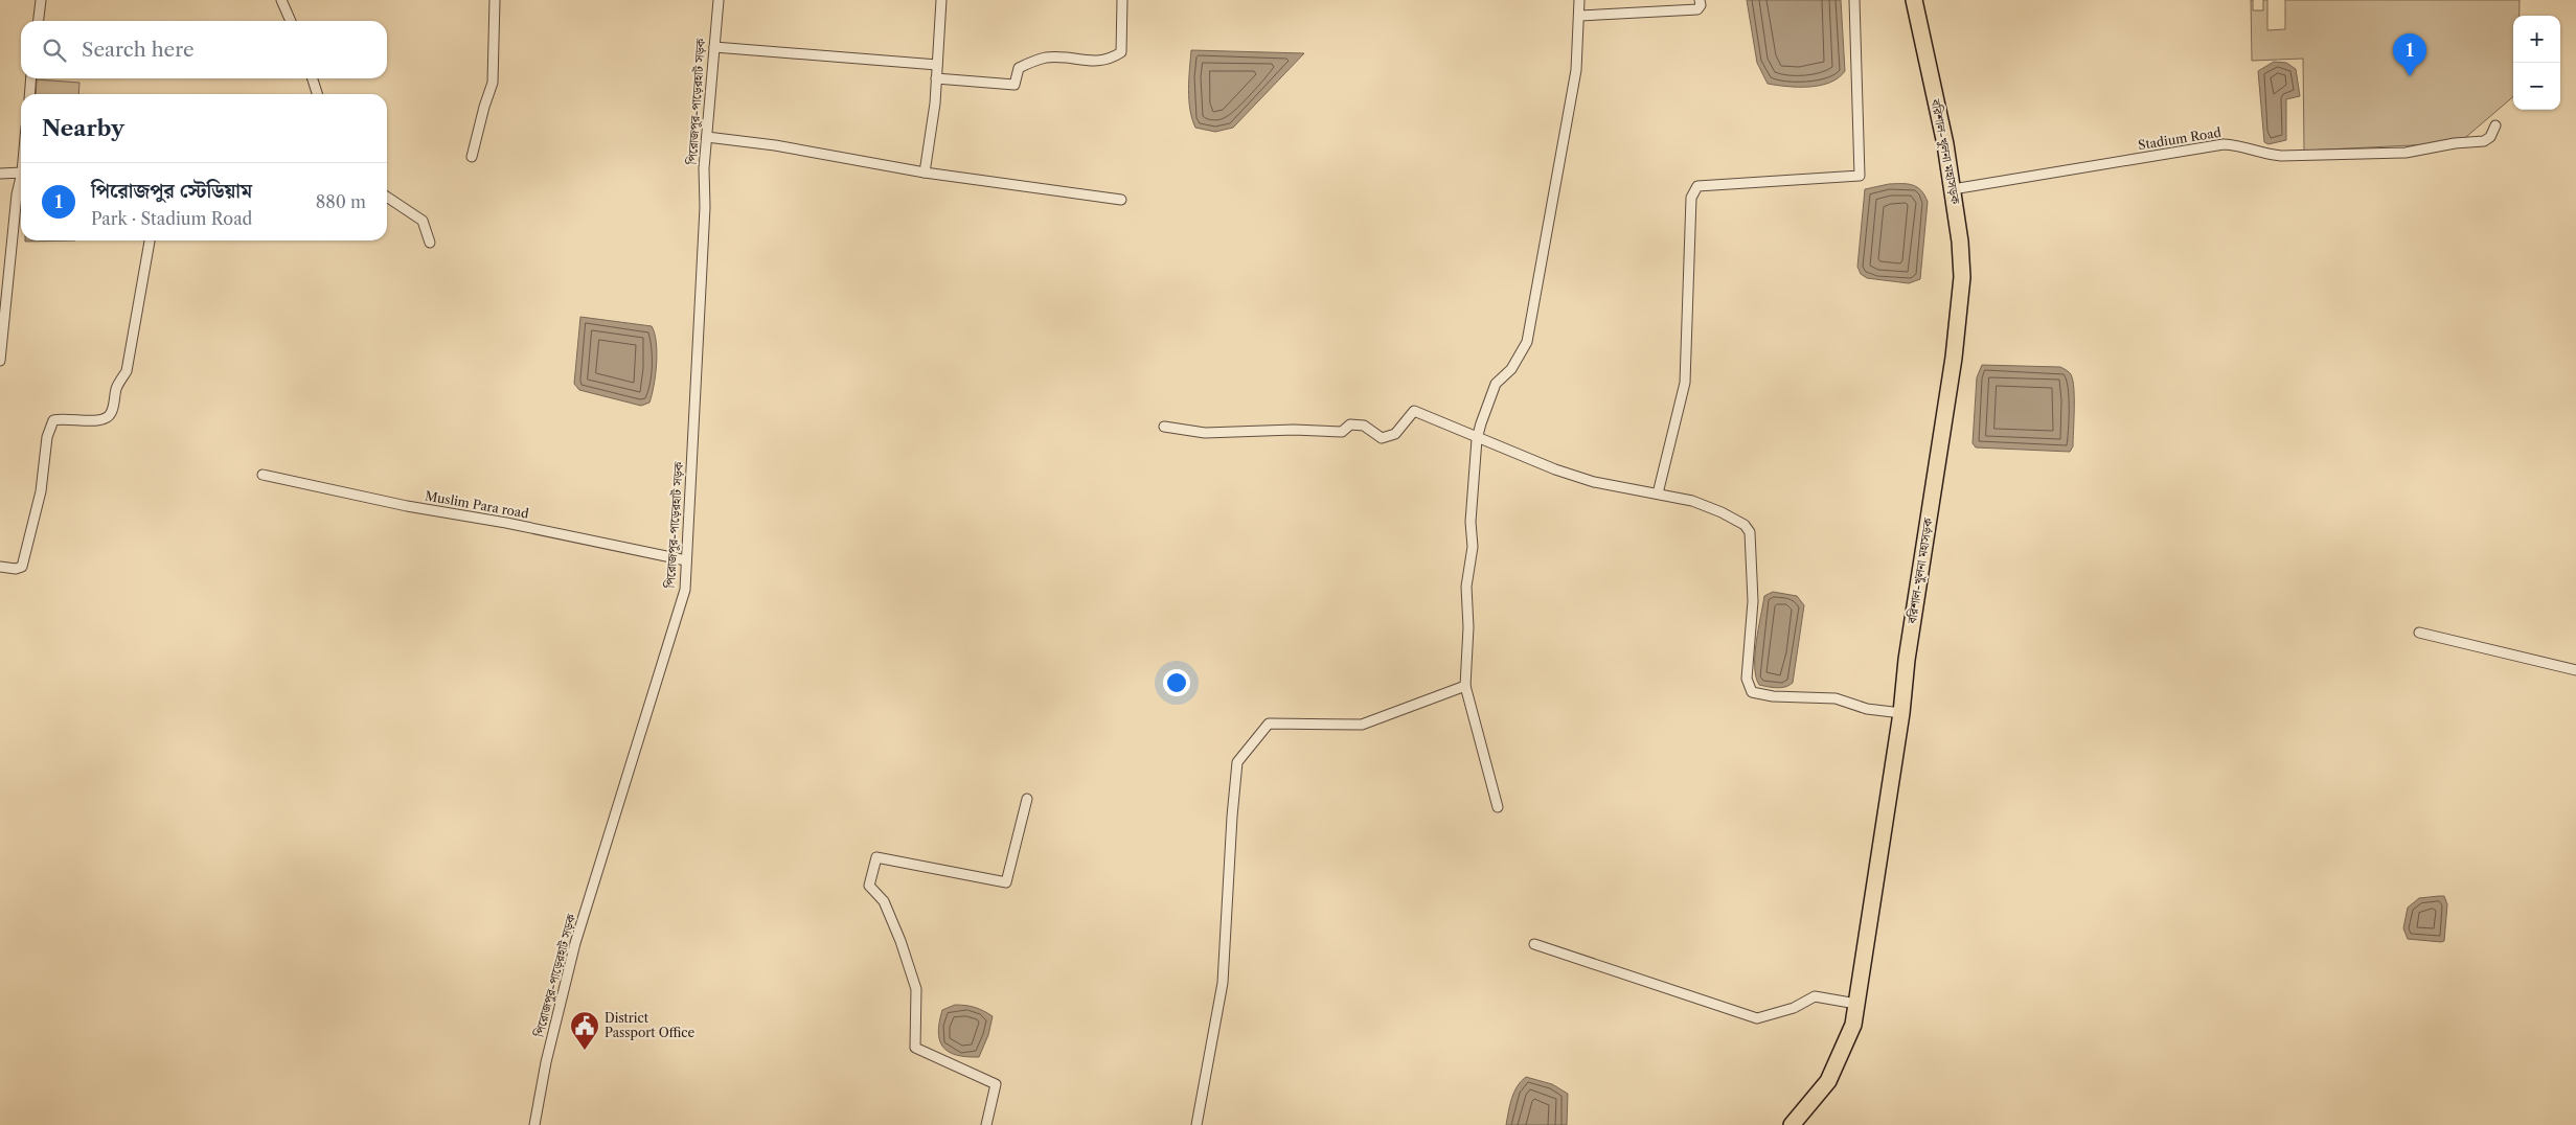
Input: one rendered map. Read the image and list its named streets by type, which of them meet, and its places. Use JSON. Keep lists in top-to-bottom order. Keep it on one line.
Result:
{"streets":{"highway":["বরিশাল-খুলনা মহাসড়ক"],"street":["পিরোজপুর-পাড়েরহাট সড়ক","Stadium Road","Muslim Para road"]},"crossings":[["পিরোজপুর-পাড়েরহাট সড়ক","Muslim Para road"],["Stadium Road","বরিশাল-খুলনা মহাসড়ক"]],"places":{"public building":["District Passport Office"]},"page":{"map_buttons":["+","−"],"search":"Search here","pins":"1","heading":"Nearby","list":[{"mark":"1","name":"পিরোজপুর স্টেডিয়াম","note":"Park · Stadium Road","value":"880 m"}]}}
